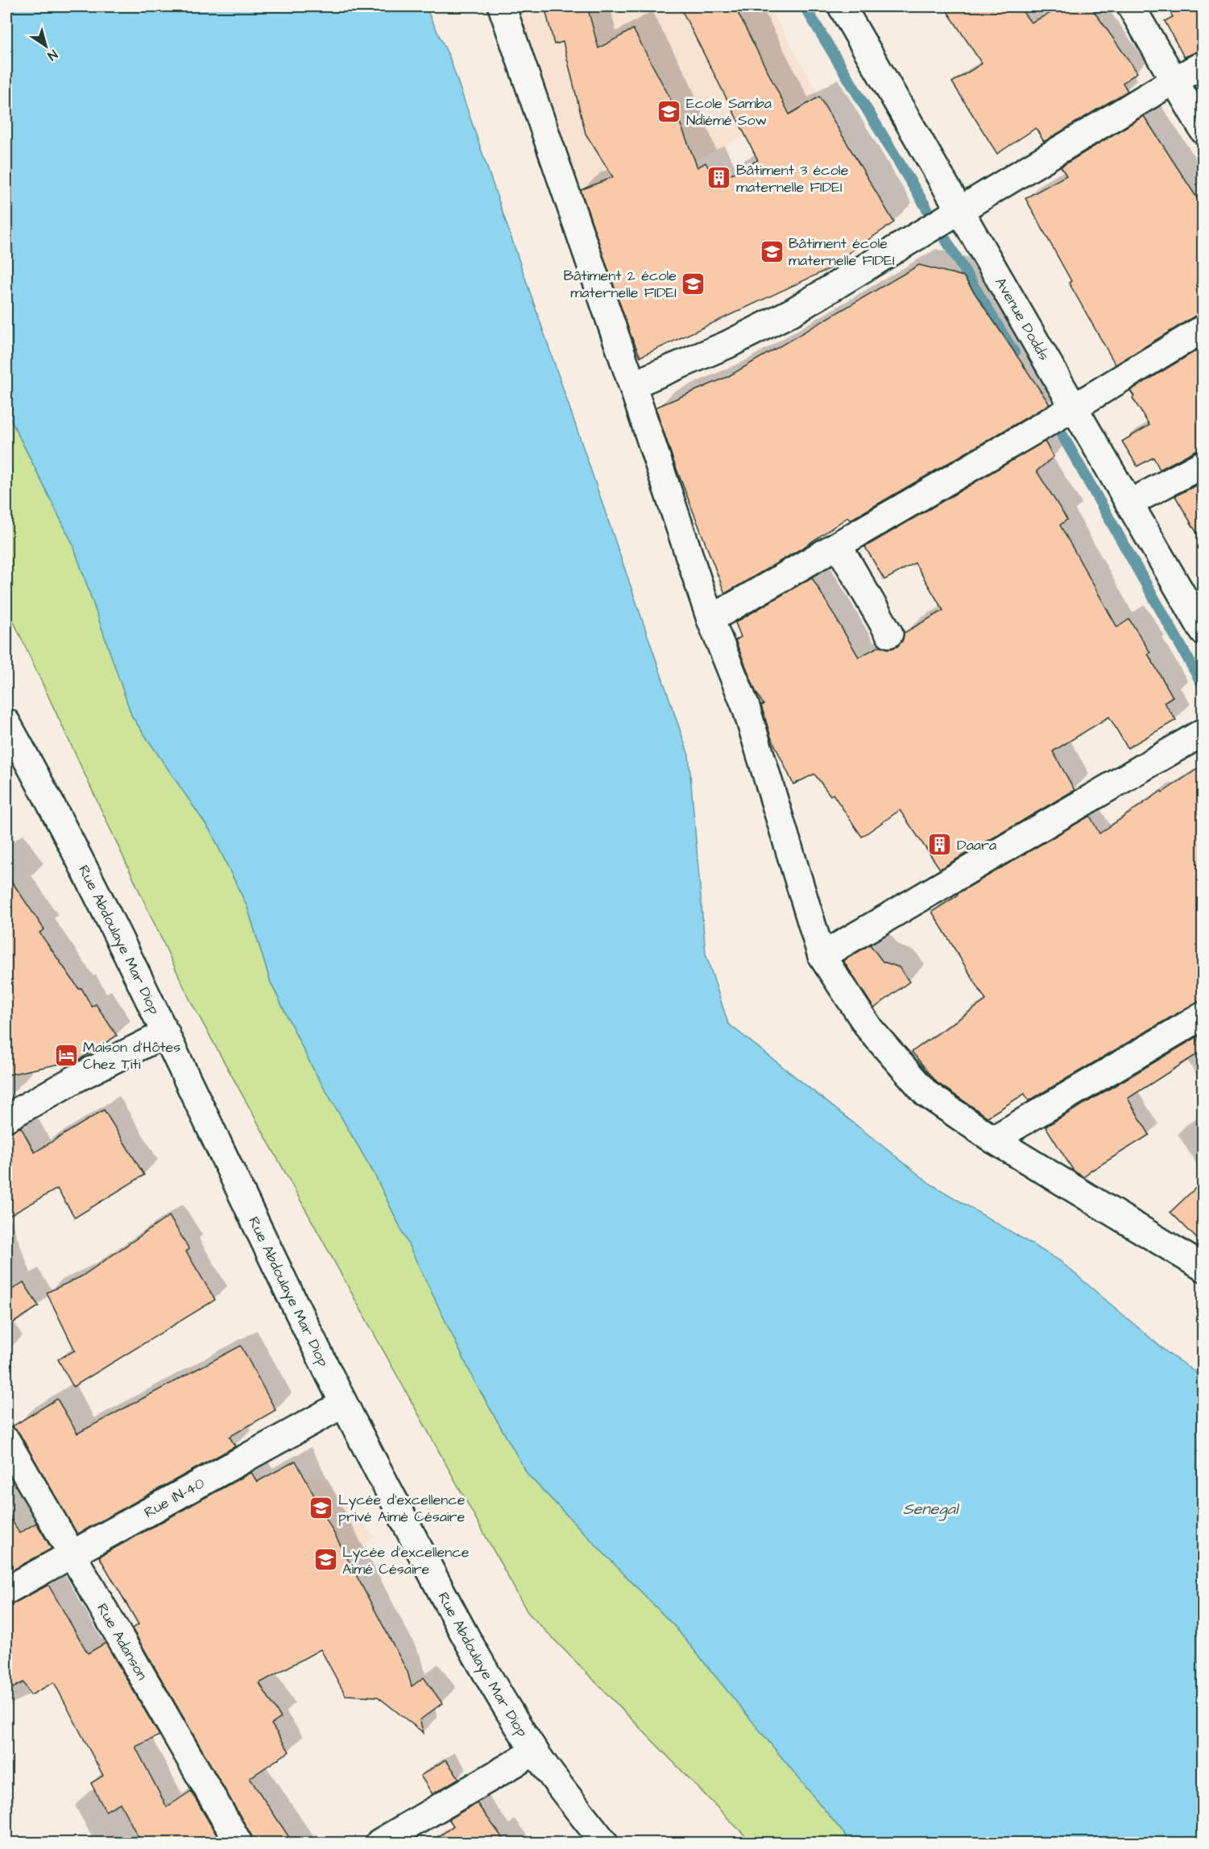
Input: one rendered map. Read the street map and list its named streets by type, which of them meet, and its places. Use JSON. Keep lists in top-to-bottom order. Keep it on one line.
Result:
{"streets":{"street":["Avenue Dodds","Rue Abdoulaye Mar Diop","Rue IN-40","Rue Adanson"]},"crossings":[["Rue Abdoulaye Mar Diop","Rue IN-40"],["Rue IN-40","Rue Adanson"]],"water":["Senegal"],"places":{"school or university":["Ecole Samba Ndiémé Sow","Bâtiment école maternelle FIDEI","Bâtiment 2 école maternelle FIDEI","Lycée d'excellence privé Aimé Césaire","Lycée d'excellence Aimé Césaire"],"building":["Bâtiment 3 école maternelle FIDEI","Daara"],"hotel":["Maison d'Hôtes Chez Titi"]},"north":"bottom right"}
